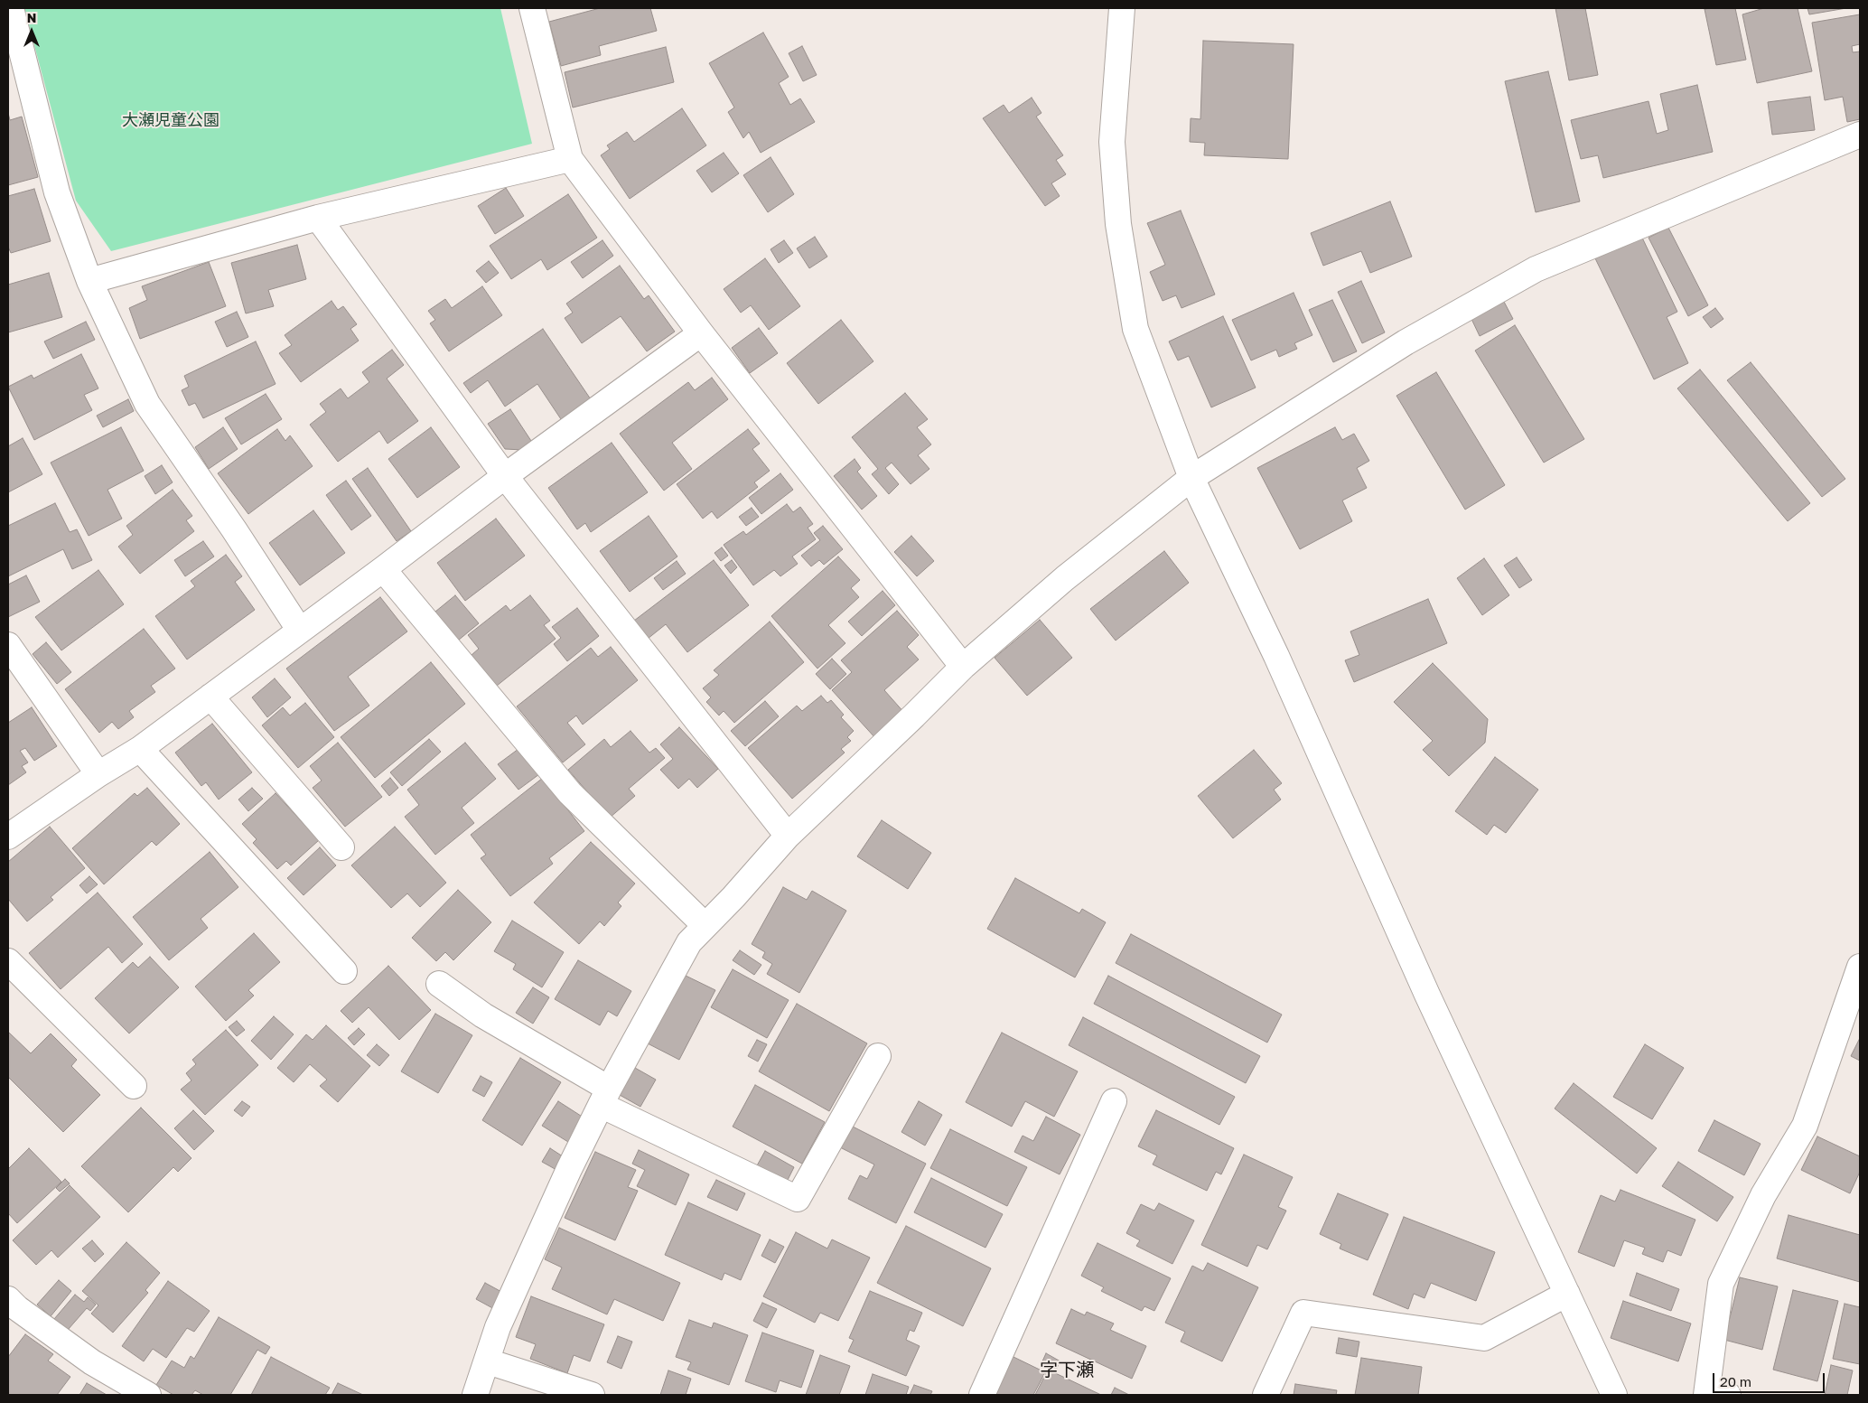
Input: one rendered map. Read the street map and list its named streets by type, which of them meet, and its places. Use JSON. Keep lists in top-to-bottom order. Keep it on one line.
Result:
{"districts":["字下瀬"],"parks":["大瀬児童公園"],"scale_bar":"20 m","north":"top"}
